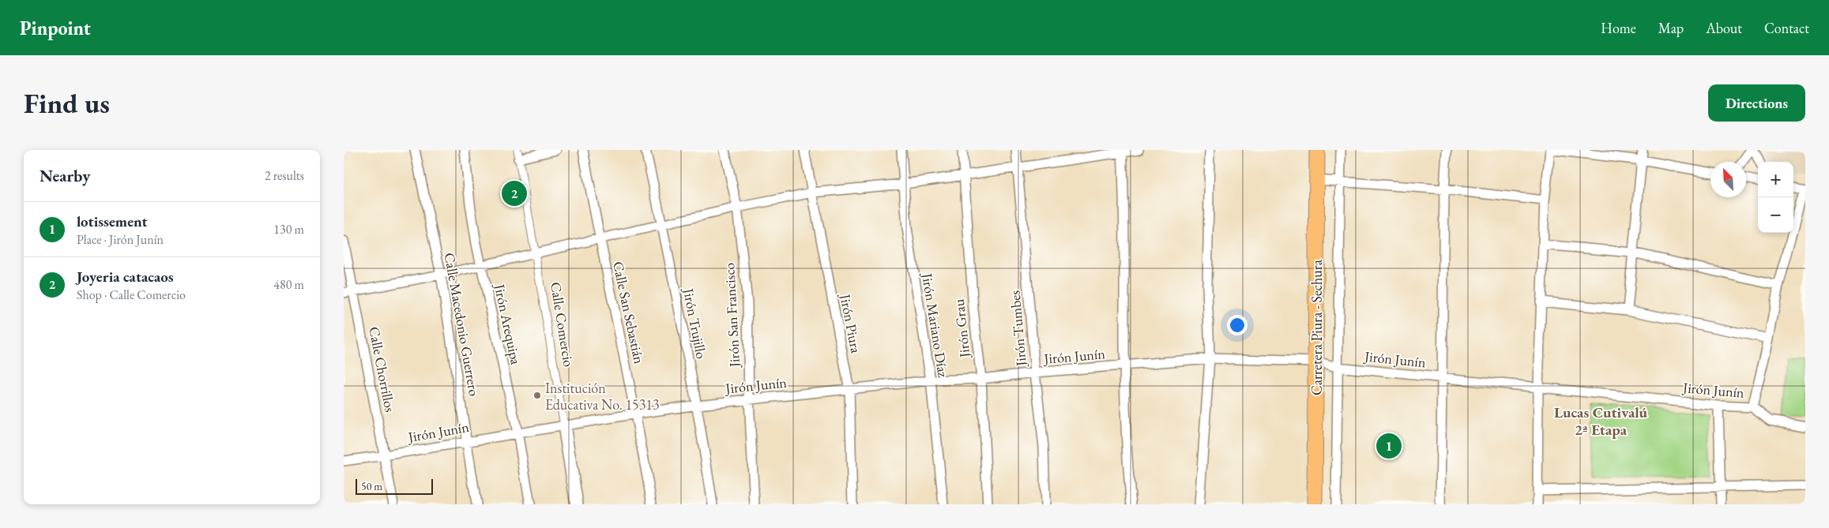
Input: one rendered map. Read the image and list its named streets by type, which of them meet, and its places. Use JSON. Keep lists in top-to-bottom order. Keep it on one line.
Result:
{"streets":{"main road":["Carretera Piura - Sechura"],"street":["Calle San Sebastián","Jirón San Francisco","Jirón Trujillo","Jirón Piura","Calle Macedonio Guerrero","Jirón Arequipa","Calle Comercio","Jirón Mariano Díaz","Jirón Grau","Jirón Tumbes","Jirón Junín","Calle Chorrillos"]},"crossings":[["Calle San Sebastián","Jirón Junín"],["Jirón San Francisco","Jirón Junín"],["Jirón Trujillo","Jirón Junín"],["Jirón Piura","Jirón Junín"],["Calle Macedonio Guerrero","Jirón Junín"],["Jirón Arequipa","Jirón Junín"],["Calle Comercio","Jirón Junín"],["Jirón Mariano Díaz","Jirón Junín"],["Carretera Piura - Sechura","Jirón Junín"],["Jirón Grau","Jirón Junín"],["Jirón Tumbes","Jirón Junín"],["Jirón Junín","Calle Chorrillos"]],"districts":["Lucas Cutivalú 2ª Etapa"],"places":["Institución Educativa No. 15313"],"scale_bar":"50 m","north":"top left","page":{"header":"Pinpoint","nav":["Home","Map","About","Contact"],"buttons":"Directions","title":"Find us","heading":["Nearby","2 results"],"map_buttons":["+","−"],"pins":["2","1"],"list":[{"mark":"1","name":"lotissement","note":"Place · Jirón Junín","value":"130 m"},{"mark":"2","name":"Joyeria catacaos","note":"Shop · Calle Comercio","value":"480 m"}],"scale":"50 m"}}
